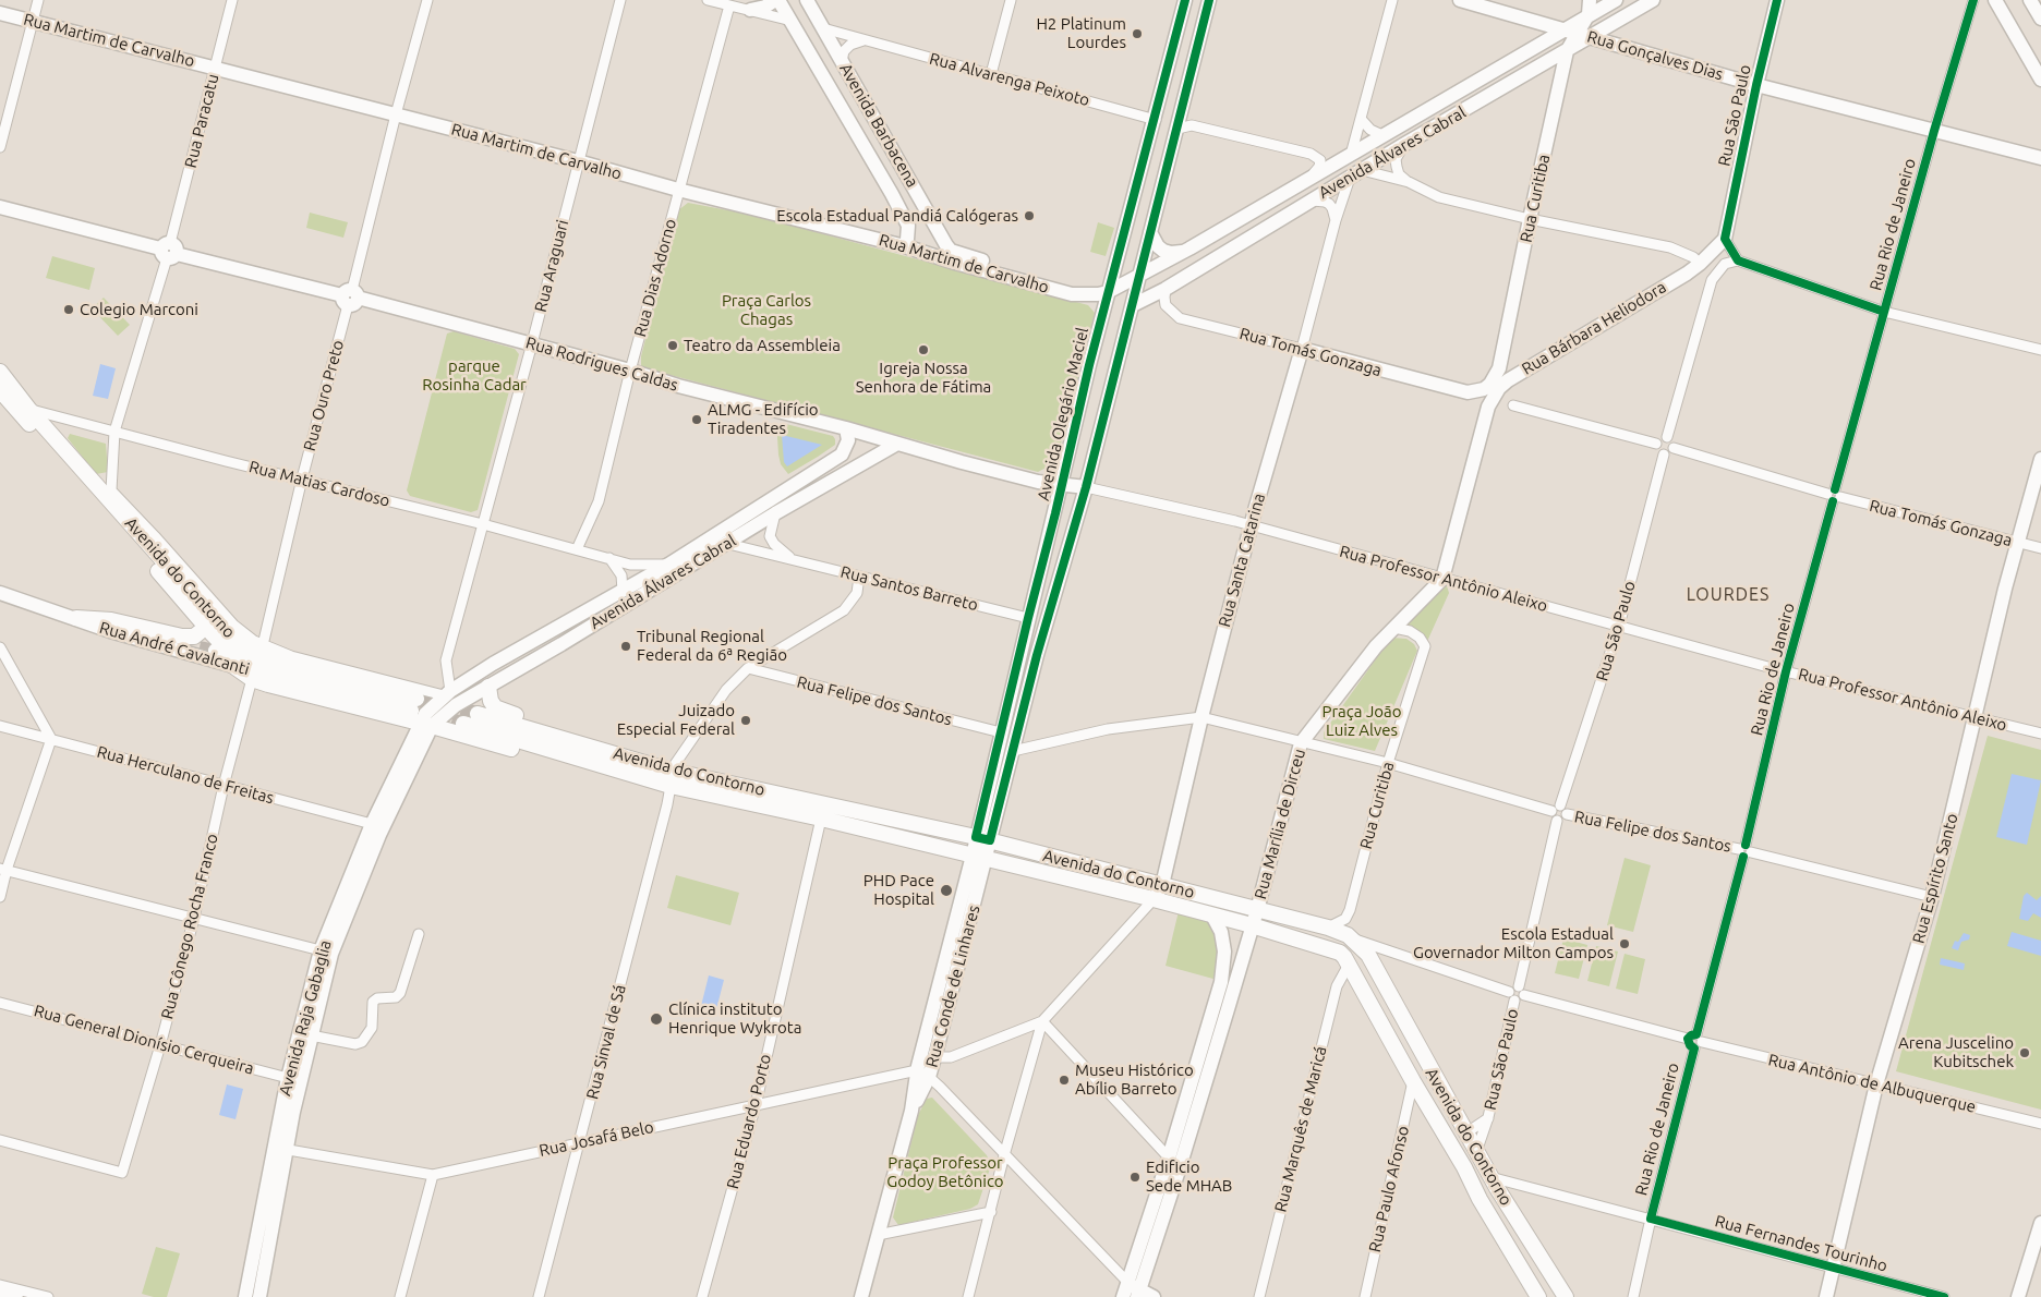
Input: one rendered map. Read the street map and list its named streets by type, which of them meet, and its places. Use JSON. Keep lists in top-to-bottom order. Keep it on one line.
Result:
{"streets":{"main road":["Avenida do Contorno"],"street":["Rua Martim de Carvalho","Rua Gonçalves Dias","Rua Alvarenga Peixoto","Rua São Paulo","Rua Paracatu","Avenida Barbacena","Avenida Álvares Cabral","Rua Curitiba","Rua Rio de Janeiro","Rua Araguari","Rua Dias Adorno","Rua Bárbara Heliodora","Rua Tomás Gonzaga","Rua Rodrigues Caldas","Rua Ouro Preto","Avenida Olegário Maciel","Rua Matias Cardoso","Rua Santa Catarina","Rua Professor Antônio Aleixo","Rua Santos Barreto","Rua André Cavalcanti","Rua Felipe dos Santos","Rua Herculano de Freitas","Rua Marília de Dirceu","Rua Espírito Santo","Rua Cônego Rocha Franco","Rua Conde de Linhares","Avenida Raja Gabaglia","Rua General Dionísio Cerqueira","Rua Sinval de Sá","Rua Antônio de Albuquerque","Rua Eduardo Porto","Rua Marquês de Maricá","Rua Josafá Belo","Rua Paulo Afonso","Rua Fernandes Tourinho"]},"crossings":[["Rua Martim de Carvalho","Rua Paracatu"],["Rua Martim de Carvalho","Avenida Barbacena"],["Rua Martim de Carvalho","Avenida Álvares Cabral"],["Rua Martim de Carvalho","Rua Araguari"],["Rua Martim de Carvalho","Rua Dias Adorno"],["Rua Martim de Carvalho","Rua Ouro Preto"],["Rua Martim de Carvalho","Avenida Olegário Maciel"],["Rua Gonçalves Dias","Rua São Paulo"],["Rua Gonçalves Dias","Avenida Álvares Cabral"],["Rua Gonçalves Dias","Rua Curitiba"],["Rua Gonçalves Dias","Rua Rio de Janeiro"],["Rua Alvarenga Peixoto","Avenida Barbacena"],["Rua Alvarenga Peixoto","Avenida Olegário Maciel"],["Rua São Paulo","Rua Tomás Gonzaga"],["Rua São Paulo","Avenida do Contorno"],["Rua São Paulo","Rua Professor Antônio Aleixo"],["Rua São Paulo","Rua Felipe dos Santos"],["Rua São Paulo","Rua Antônio de Albuquerque"],["Rua Paracatu","Rua Rodrigues Caldas"],["Rua Paracatu","Rua Matias Cardoso"],["Rua Paracatu","Avenida do Contorno"],["Avenida Álvares Cabral","Rua Curitiba"],["Avenida Álvares Cabral","Rua Araguari"],["Avenida Álvares Cabral","Rua Tomás Gonzaga"],["Avenida Álvares Cabral","Rua Rodrigues Caldas"],["Avenida Álvares Cabral","Avenida Olegário Maciel"],["Avenida Álvares Cabral","Rua Matias Cardoso"],["Avenida Álvares Cabral","Rua Santa Catarina"],["Avenida Álvares Cabral","Avenida do Contorno"],["Avenida Álvares Cabral","Rua Professor Antônio Aleixo"],["Avenida Álvares Cabral","Rua Santos Barreto"],["Avenida Álvares Cabral","Avenida Raja Gabaglia"],["Rua Curitiba","Rua Tomás Gonzaga"],["Rua Curitiba","Avenida do Contorno"],["Rua Curitiba","Rua Felipe dos Santos"],["Rua Curitiba","Rua Marília de Dirceu"],["Rua Rio de Janeiro","Rua Tomás Gonzaga"],["Rua Rio de Janeiro","Rua Professor Antônio Aleixo"],["Rua Rio de Janeiro","Rua Felipe dos Santos"],["Rua Rio de Janeiro","Rua Antônio de Albuquerque"],["Rua Rio de Janeiro","Rua Fernandes Tourinho"],["Rua Araguari","Rua Rodrigues Caldas"],["Rua Araguari","Rua Matias Cardoso"],["Rua Araguari","Avenida do Contorno"],["Rua Dias Adorno","Rua Rodrigues Caldas"],["Rua Dias Adorno","Rua Matias Cardoso"],["Rua Bárbara Heliodora","Rua Professor Antônio Aleixo"],["Rua Bárbara Heliodora","Rua Marília de Dirceu"],["Rua Tomás Gonzaga","Rua Santa Catarina"],["Rua Tomás Gonzaga","Rua Espírito Santo"],["Rua Rodrigues Caldas","Rua Ouro Preto"],["Rua Rodrigues Caldas","Rua Professor Antônio Aleixo"],["Rua Ouro Preto","Rua Matias Cardoso"],["Rua Ouro Preto","Avenida do Contorno"],["Rua Ouro Preto","Rua André Cavalcanti"],["Avenida Olegário Maciel","Avenida do Contorno"],["Avenida Olegário Maciel","Rua Professor Antônio Aleixo"],["Avenida Olegário Maciel","Rua Santos Barreto"],["Avenida Olegário Maciel","Rua Felipe dos Santos"],["Avenida Olegário Maciel","Rua Conde de Linhares"],["Rua Matias Cardoso","Avenida do Contorno"],["Rua Santa Catarina","Avenida do Contorno"],["Rua Santa Catarina","Rua Professor Antônio Aleixo"],["Rua Santa Catarina","Rua Felipe dos Santos"],["Avenida do Contorno","Rua André Cavalcanti"],["Avenida do Contorno","Rua Marília de Dirceu"],["Avenida do Contorno","Rua Conde de Linhares"],["Avenida do Contorno","Avenida Raja Gabaglia"],["Avenida do Contorno","Rua Sinval de Sá"],["Avenida do Contorno","Rua Eduardo Porto"],["Avenida do Contorno","Rua Marquês de Maricá"],["Avenida do Contorno","Rua Paulo Afonso"],["Avenida do Contorno","Rua Fernandes Tourinho"],["Rua Professor Antônio Aleixo","Rua Marília de Dirceu"],["Rua Professor Antônio Aleixo","Rua Espírito Santo"],["Rua Felipe dos Santos","Rua Marília de Dirceu"],["Rua Felipe dos Santos","Rua Espírito Santo"],["Rua Herculano de Freitas","Rua Cônego Rocha Franco"],["Rua Herculano de Freitas","Avenida Raja Gabaglia"],["Rua Espírito Santo","Rua Antônio de Albuquerque"],["Rua Espírito Santo","Rua Fernandes Tourinho"],["Rua Cônego Rocha Franco","Rua General Dionísio Cerqueira"],["Rua Conde de Linhares","Rua Josafá Belo"],["Avenida Raja Gabaglia","Rua General Dionísio Cerqueira"],["Avenida Raja Gabaglia","Rua Josafá Belo"],["Rua Sinval de Sá","Rua Josafá Belo"],["Rua Eduardo Porto","Rua Josafá Belo"]],"districts":["LOURDES"],"parks":["Praça Carlos Chagas","parque Rosinha Cadar","Praça João Luiz Alves","Praça Professor Godoy Betônico"],"places":["H2 Platinum Lourdes","Escola Estadual Pandiá Calógeras","Colegio Marconi","Teatro da Assembleia","Igreja Nossa Senhora de Fátima","ALMG - Edifício Tiradentes","Tribunal Regional Federal da 6ª Região","Juizado Especial Federal","PHD Pace Hospital","Escola Estadual Governador Milton Campos","Clínica instituto Henrique Wykrota","Arena Juscelino Kubitschek","Museu Histórico Abílio Barreto","Edificio Sede MHAB"]}
